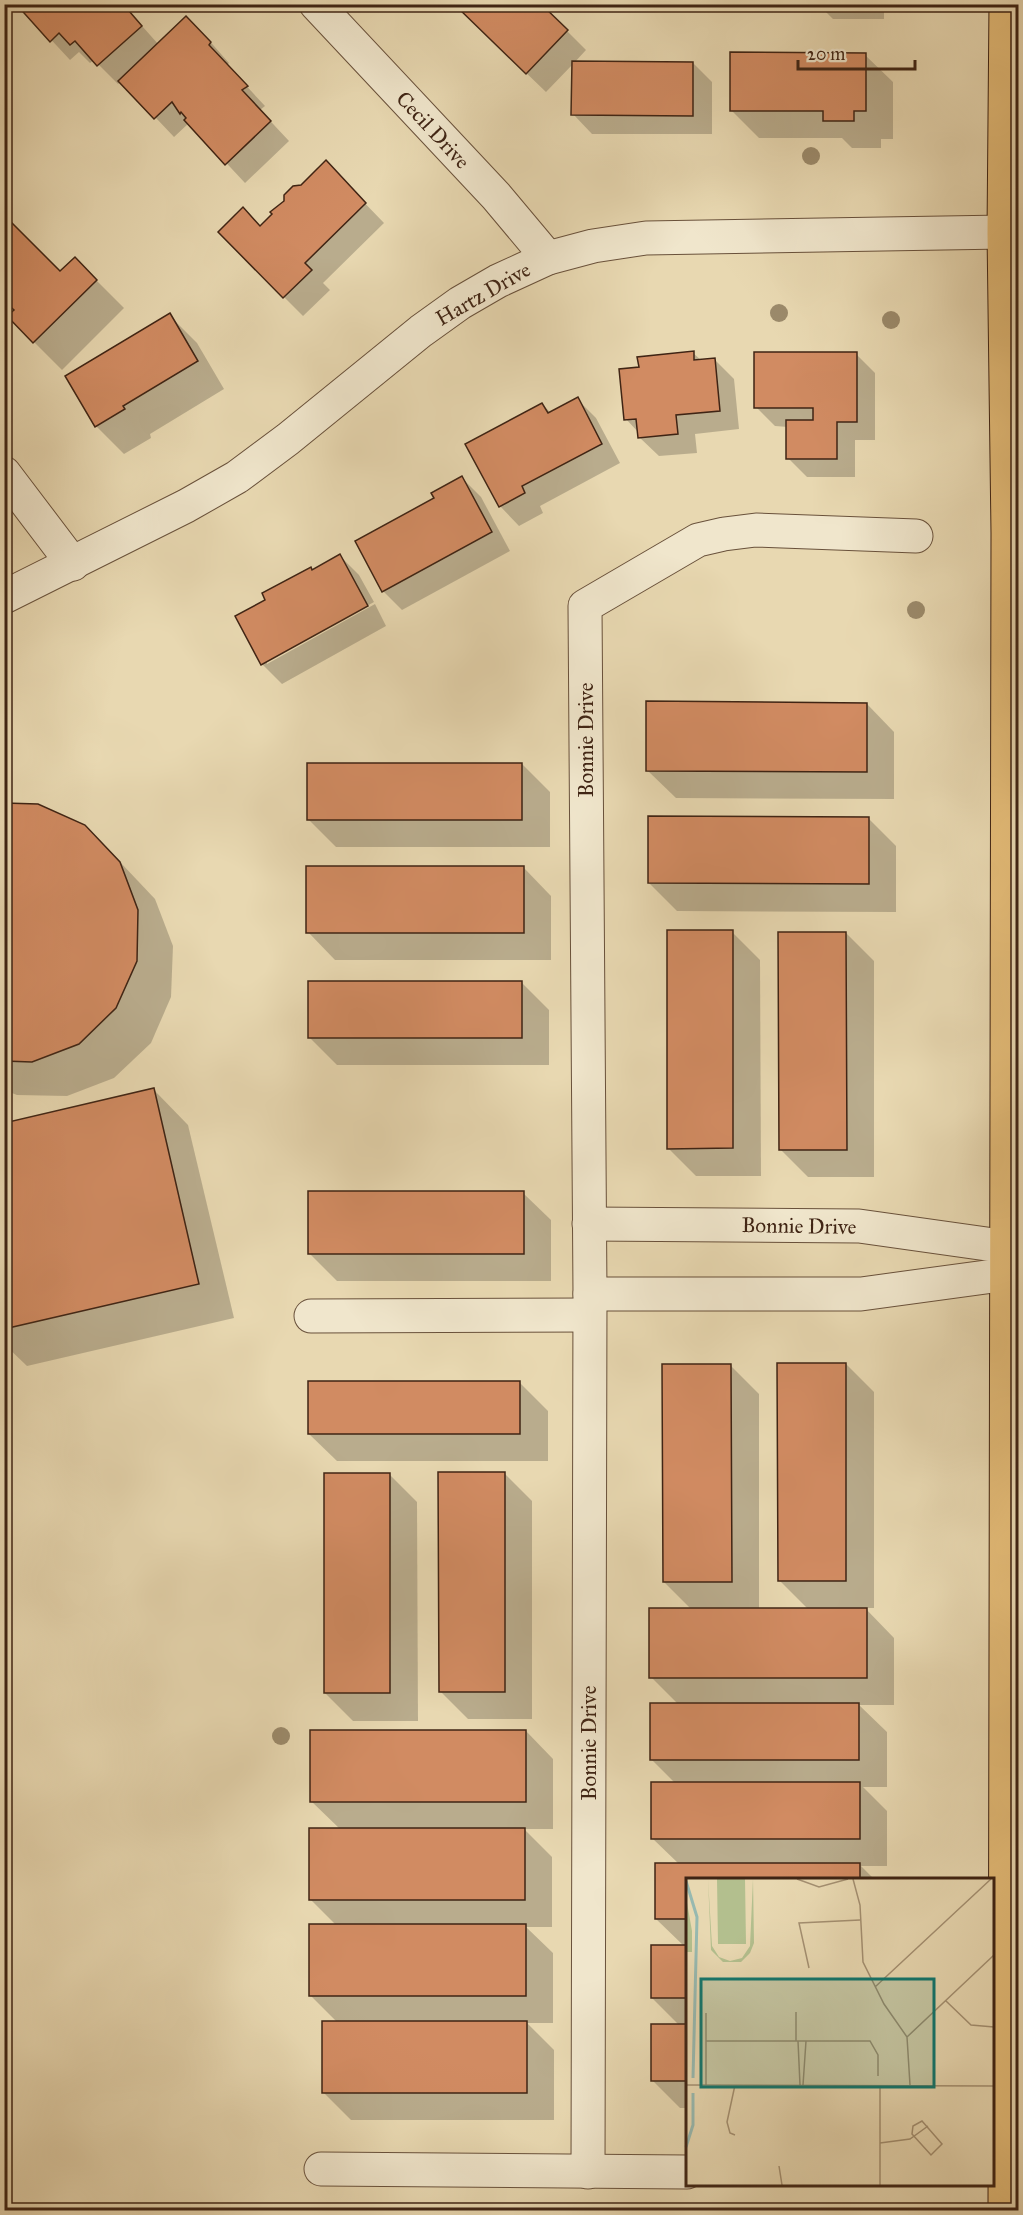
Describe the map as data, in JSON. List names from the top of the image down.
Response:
{
  "streets": {
    "street": ["Cecil Drive", "Hartz Drive", "Bonnie Drive"]
  },
  "crossings": [
    ["Cecil Drive", "Hartz Drive"]
  ],
  "scale_bar": "20 m"
}
